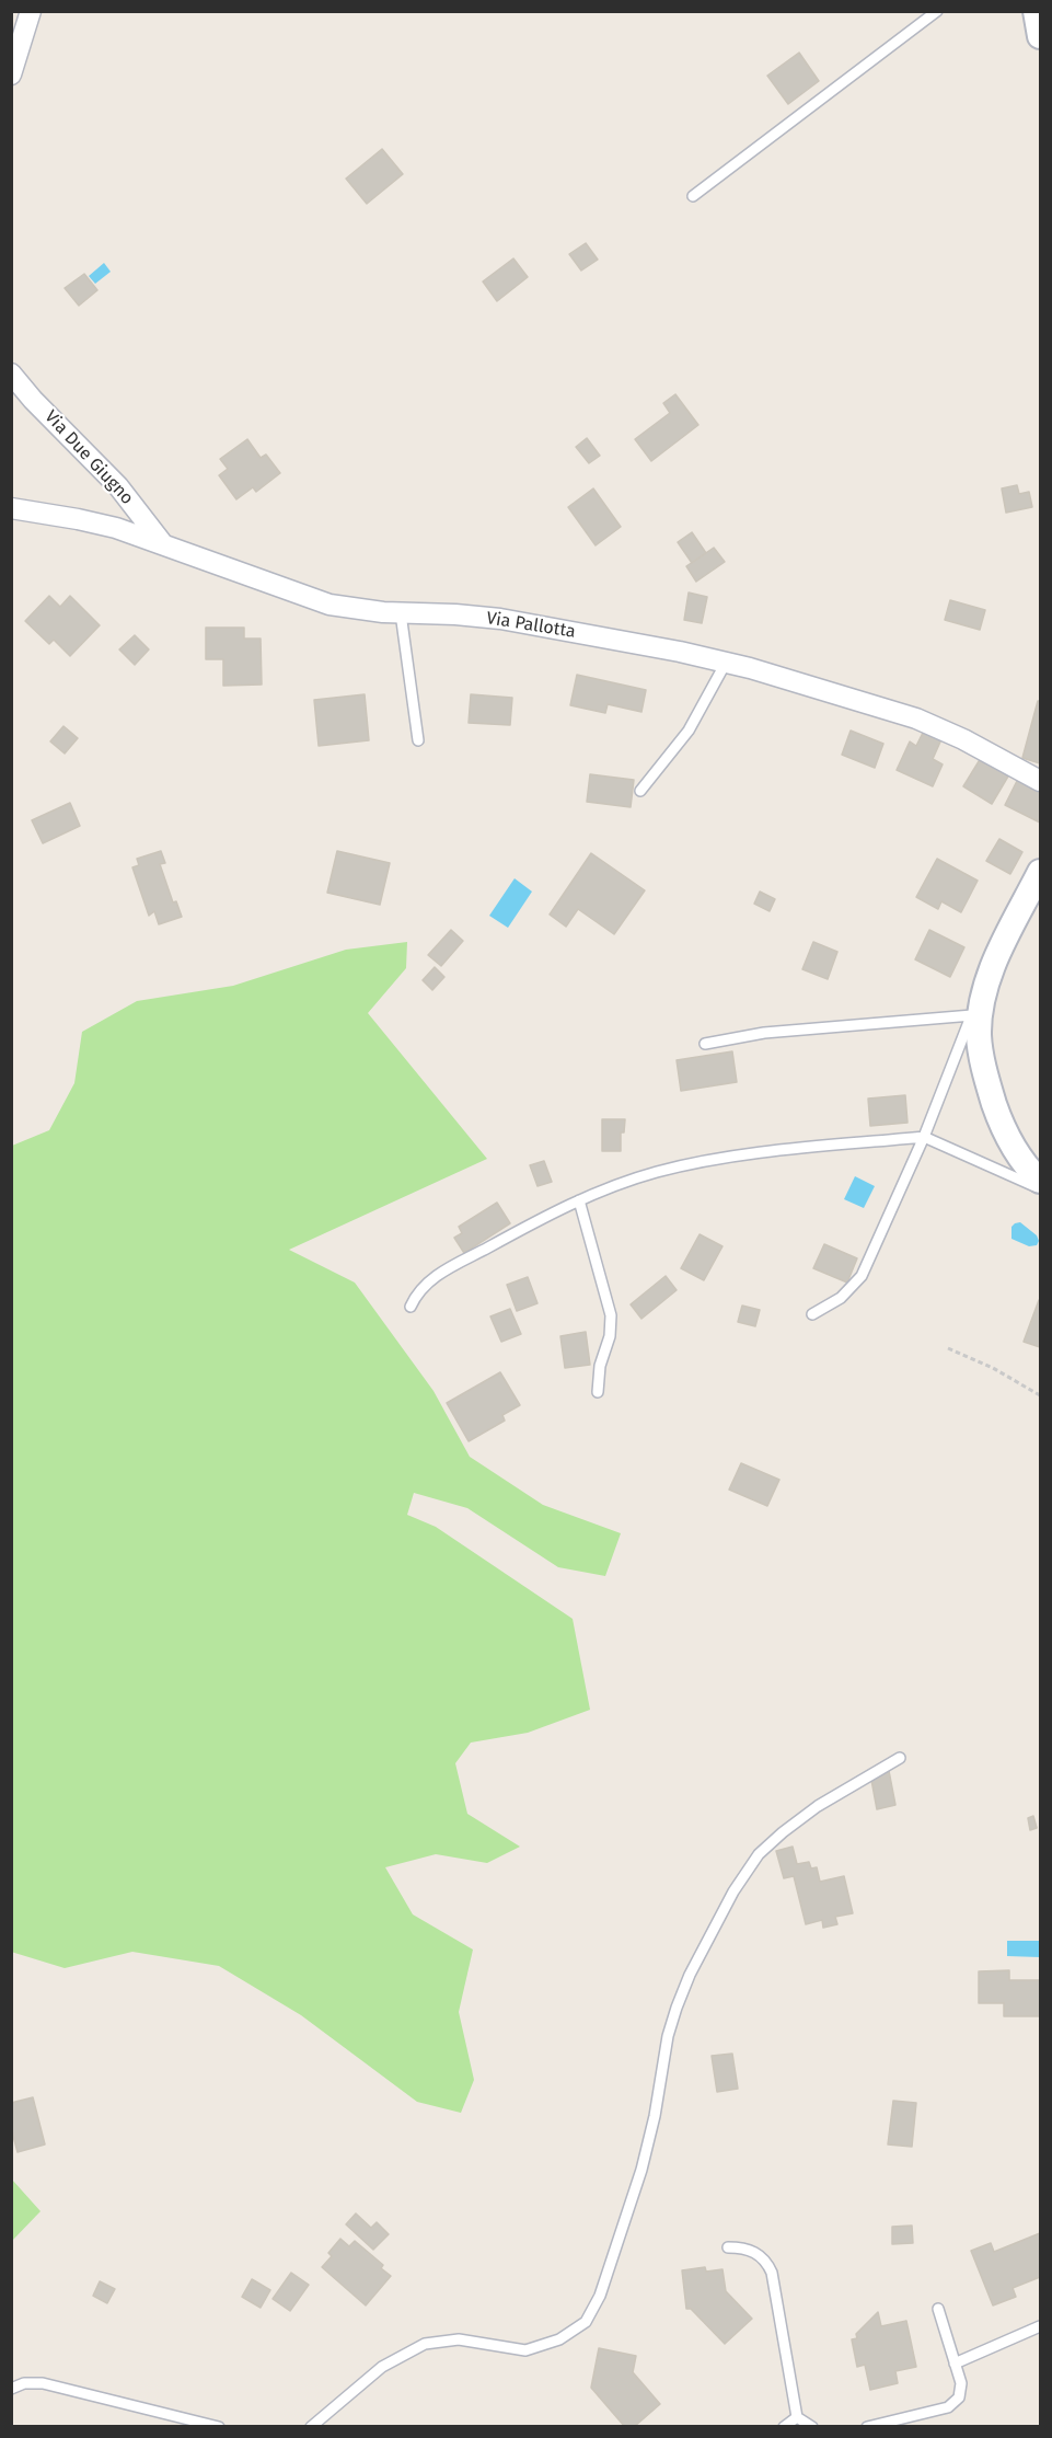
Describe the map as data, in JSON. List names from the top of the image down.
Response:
{
  "streets": {
    "street": ["Via Due Giugno", "Via Pallotta"]
  },
  "crossings": [
    ["Via Due Giugno", "Via Pallotta"]
  ]
}
